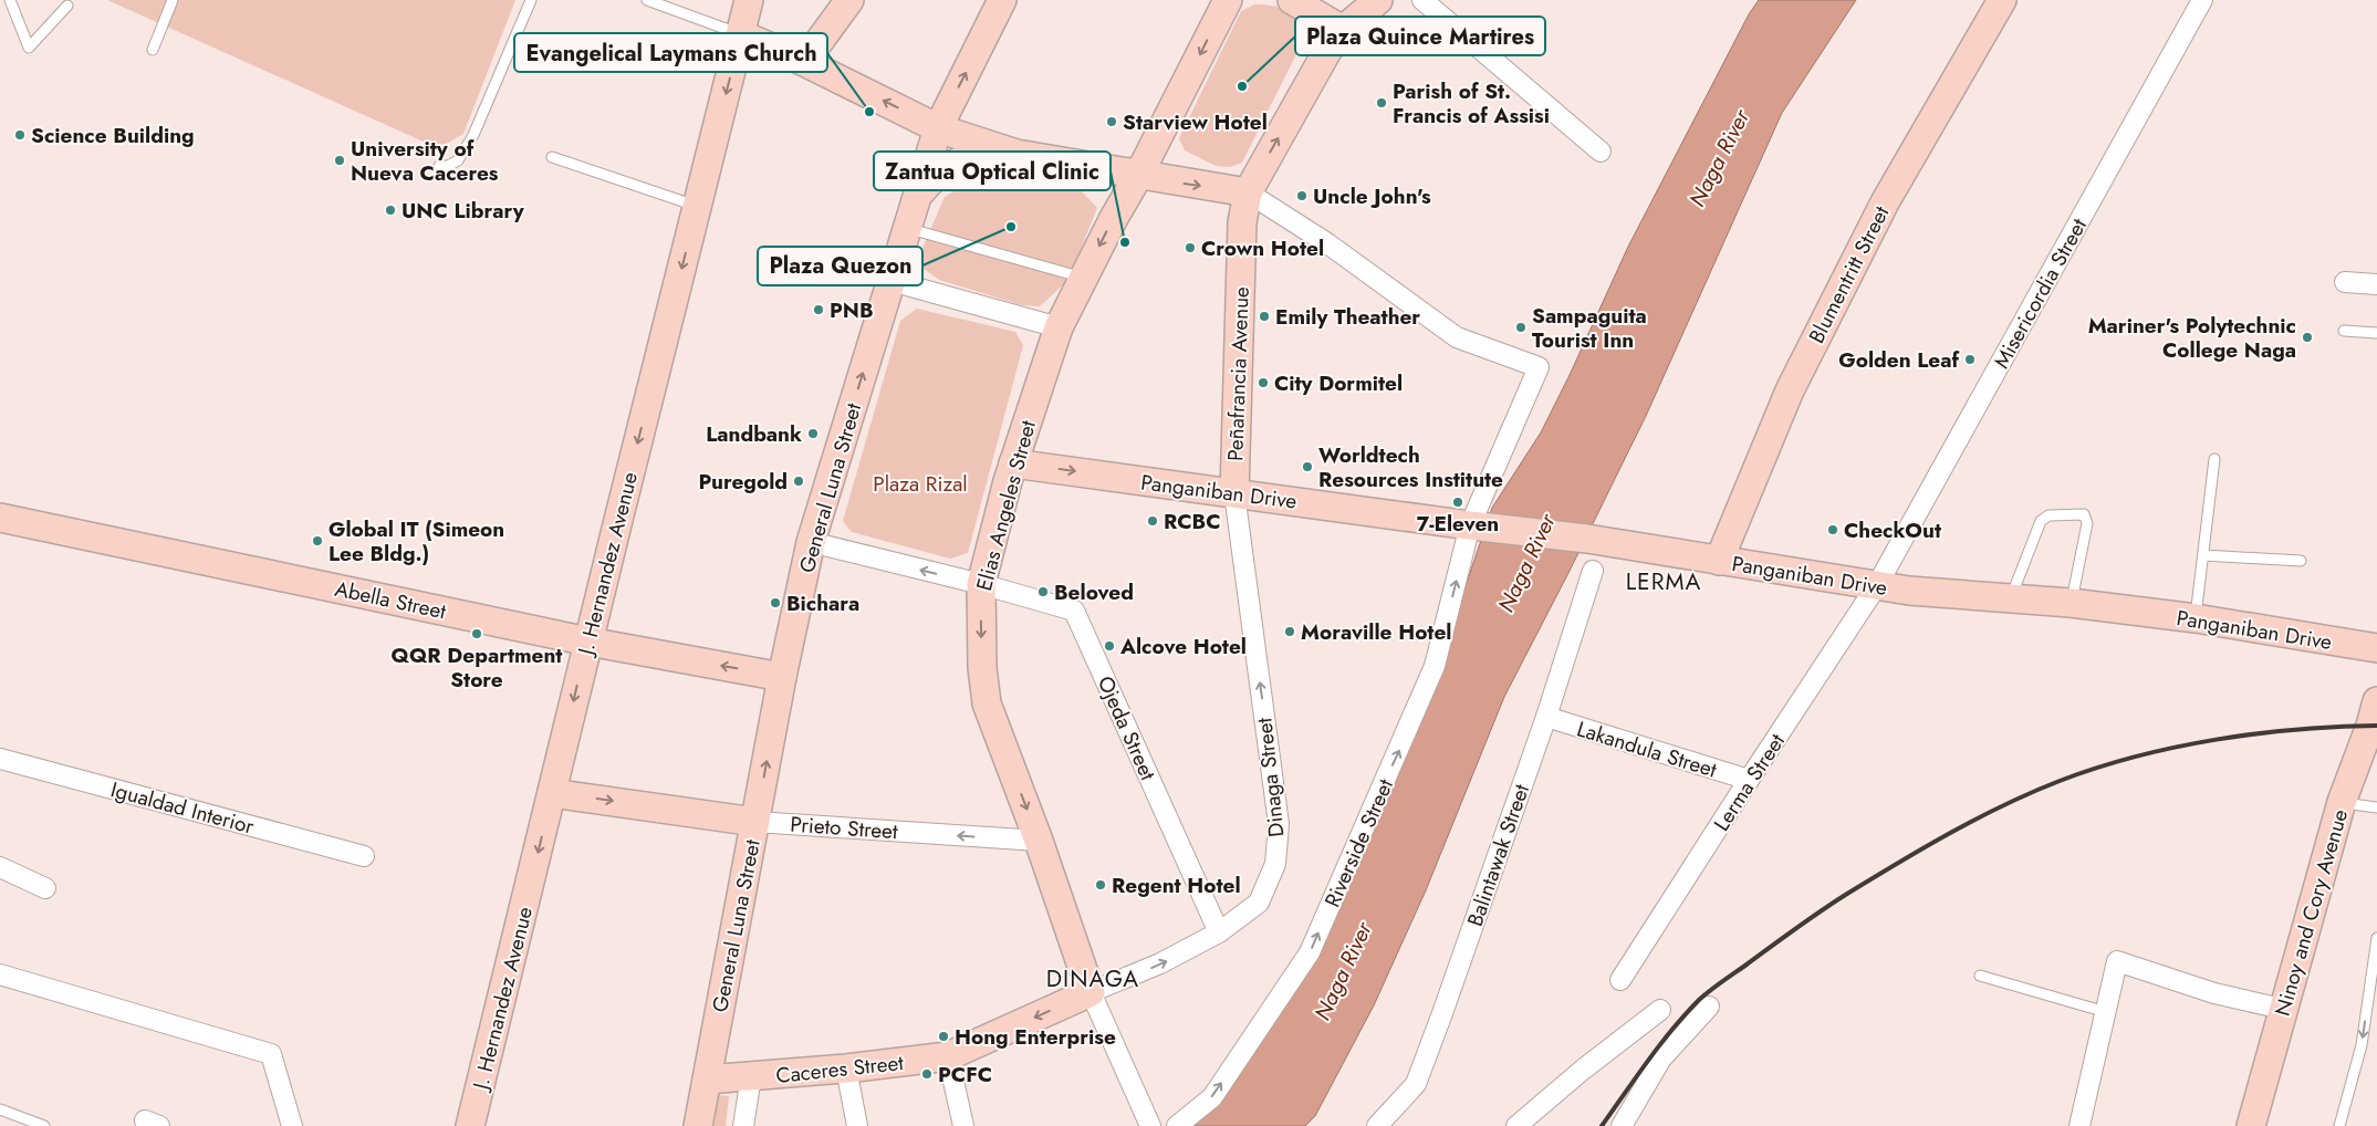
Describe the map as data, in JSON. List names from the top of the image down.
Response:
{
  "streets": {
    "main road": [
      "Blumentritt Street",
      "Peñafrancia Avenue",
      "General Luna Street",
      "Panganiban Drive",
      "Elias Angeles Street",
      "J. Hernandez Avenue",
      "Abella Street",
      "Prieto Street",
      "Ninoy and Cory Avenue",
      "Caceres Street"
    ],
    "street": [
      "Misericordia Street",
      "Ojeda Street",
      "Lakandula Street",
      "Dinaga Street",
      "Lerma Street",
      "Igualdad Interior",
      "Riverside Street",
      "Balintawak Street"
    ]
  },
  "crossings": [
    ["Blumentritt Street", "Panganiban Drive"],
    ["Misericordia Street", "Panganiban Drive"],
    ["Misericordia Street", "Lerma Street"],
    ["Peñafrancia Avenue", "Panganiban Drive"],
    ["Peñafrancia Avenue", "Dinaga Street"],
    ["Peñafrancia Avenue", "Riverside Street"],
    ["General Luna Street", "Abella Street"],
    ["General Luna Street", "Ojeda Street"],
    ["General Luna Street", "Prieto Street"],
    ["General Luna Street", "Caceres Street"],
    ["Panganiban Drive", "Elias Angeles Street"],
    ["Panganiban Drive", "Dinaga Street"],
    ["Panganiban Drive", "Lerma Street"],
    ["Panganiban Drive", "Riverside Street"],
    ["Elias Angeles Street", "Ojeda Street"],
    ["Elias Angeles Street", "Dinaga Street"],
    ["Elias Angeles Street", "Prieto Street"],
    ["Elias Angeles Street", "Caceres Street"],
    ["J. Hernandez Avenue", "Abella Street"],
    ["J. Hernandez Avenue", "Prieto Street"],
    ["Ojeda Street", "Dinaga Street"],
    ["Lakandula Street", "Lerma Street"],
    ["Lakandula Street", "Balintawak Street"],
    ["Dinaga Street", "Caceres Street"]
  ],
  "one_way": [
    "Peñafrancia Avenue",
    "General Luna Street",
    "Elias Angeles Street",
    "J. Hernandez Avenue",
    "Dinaga Street",
    "Riverside Street",
    "Caceres Street"
  ],
  "districts": ["LERMA", "DINAGA"],
  "water": ["Naga River"],
  "parks": ["Plaza Rizal"],
  "places": [
    "Plaza Quince Martires",
    "Parish of St. Francis of Assisi",
    "Evangelical Laymans Church",
    "Starview Hotel",
    "Science Building",
    "University of Nueva Caceres",
    "Uncle John's",
    "UNC Library",
    "Plaza Quezon",
    "Zantua Optical Clinic",
    "Crown Hotel",
    "PNB",
    "Emily Theather",
    "Sampaguita Tourist Inn",
    "Mariner's Polytechnic College Naga",
    "Golden Leaf",
    "City Dormitel",
    "Landbank",
    "Worldtech Resources Institute",
    "Puregold",
    "7-Eleven",
    "RCBC",
    "CheckOut",
    "Global IT (Simeon Lee Bldg.)",
    "Beloved",
    "Bichara",
    "Moraville Hotel",
    "QQR Department Store",
    "Alcove Hotel",
    "Regent Hotel",
    "Hong Enterprise",
    "PCFC"
  ]
}
